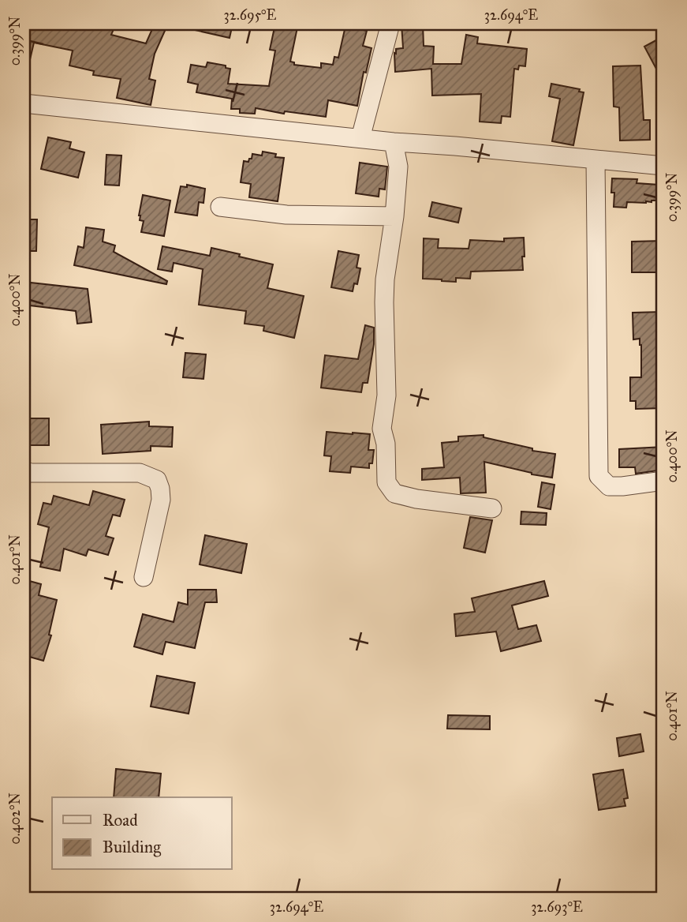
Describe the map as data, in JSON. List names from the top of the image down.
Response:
{
  "legend": ["Road", "Building"],
  "coordinates": [
    "32.695°E",
    "32.694°E",
    "0.399°N",
    "0.400°N",
    "0.401°N",
    "0.402°N",
    "32.693°E"
  ]
}
